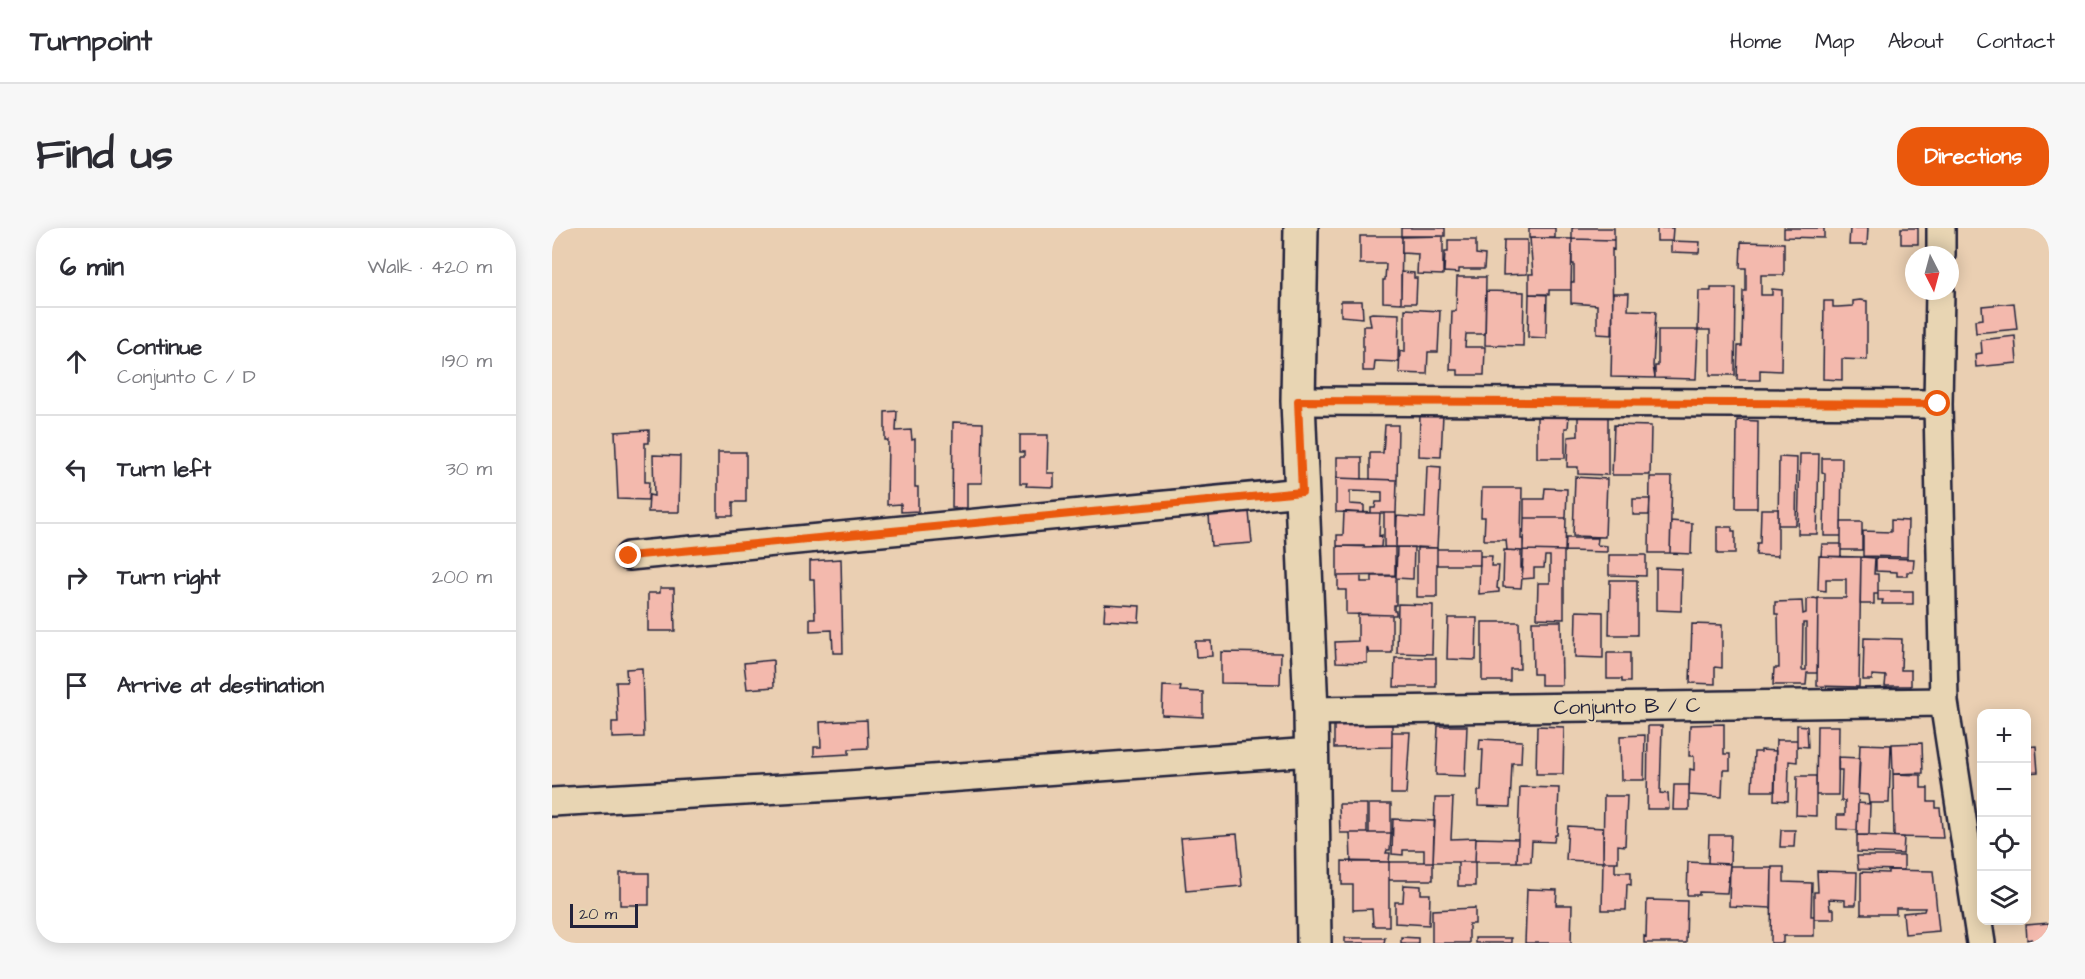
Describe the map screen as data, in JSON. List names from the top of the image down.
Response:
{
  "streets": {
    "street": ["Conjunto B / C"]
  },
  "scale_bar": "20 m",
  "north": "bottom",
  "page": {
    "header": "Turnpoint",
    "nav": [
      "Home",
      "Map",
      "About",
      "Contact"
    ],
    "title": "Find us",
    "buttons": "Directions",
    "heading": ["6 min", "Walk · 420 m"],
    "list": [
      ["Continue", "Conjunto C / D", "190 m"],
      ["Turn left", "30 m"],
      ["Turn right", "200 m"],
      "Arrive at destination"
    ],
    "map_buttons": ["+", "−"],
    "scale": "20 m"
  }
}
